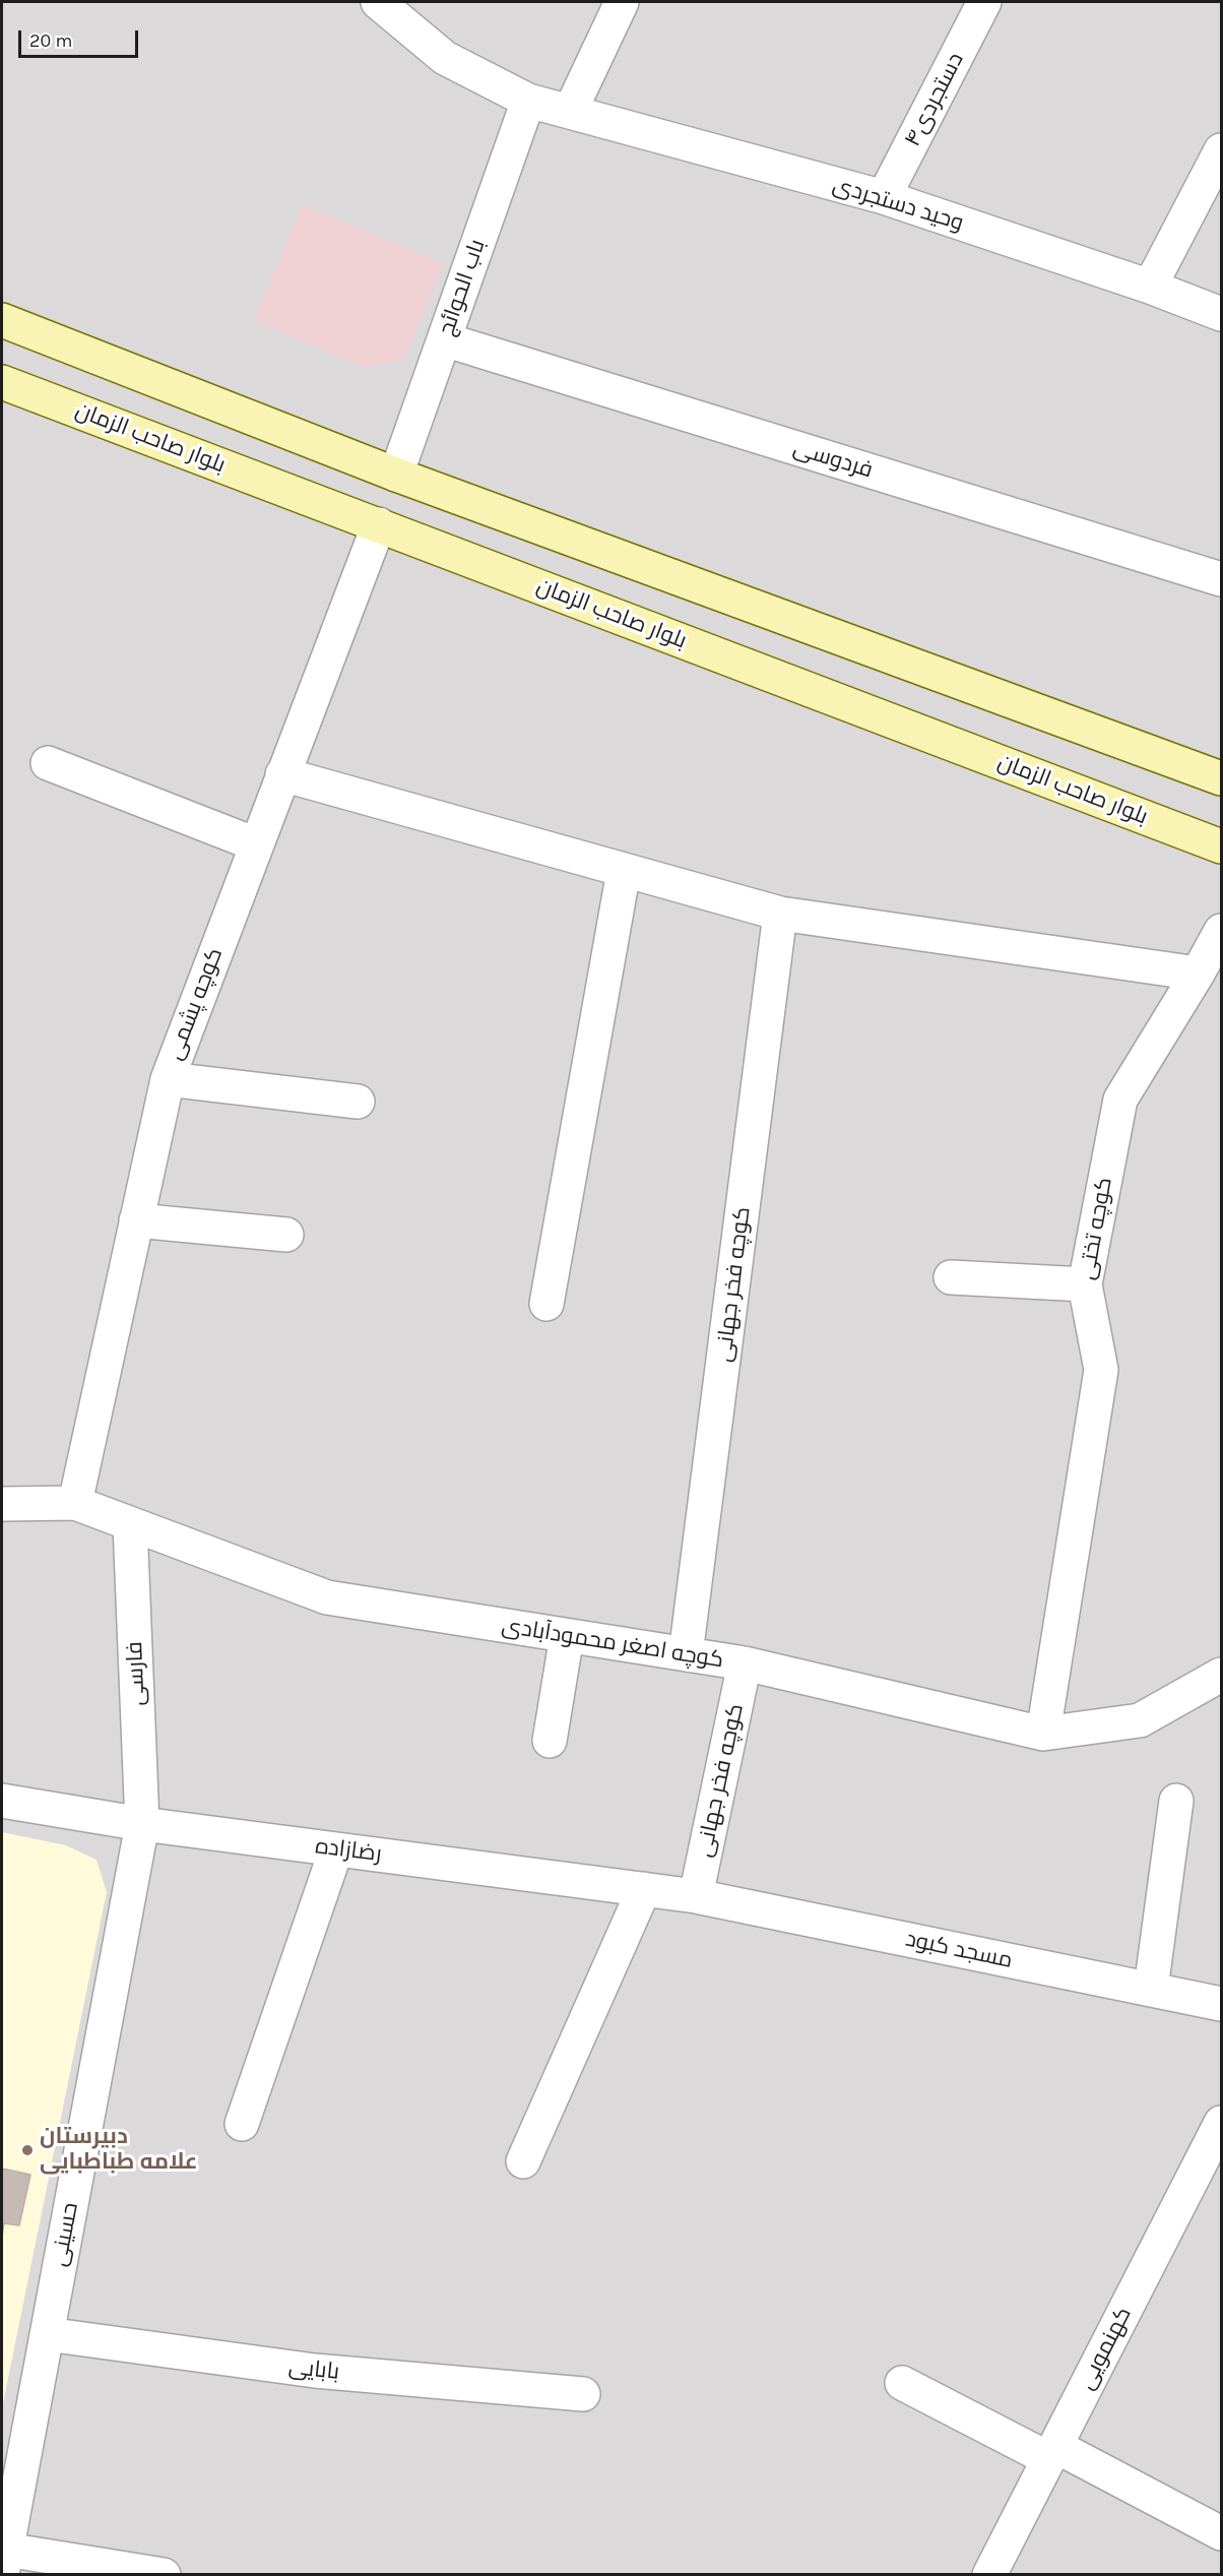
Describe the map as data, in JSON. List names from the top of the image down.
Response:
{
  "streets": {
    "main road": ["بلوار صاحب الزمان"],
    "street": [
      "دستجردی۴",
      "وحید دستجردی",
      "باب الحوائج",
      "فردوسی",
      "کوچه پشمی",
      "کوچه تختی",
      "کوچه فخر جهانی",
      "کوچه اصغر محمودآبادی",
      "فارسی",
      "رضازاده",
      "مسجد کبود",
      "حسینی",
      "کهنمویی",
      "بابایی"
    ]
  },
  "crossings": [
    ["دستجردی۴", "وحید دستجردی"],
    ["وحید دستجردی", "باب الحوائج"],
    ["باب الحوائج", "فردوسی"],
    ["بلوار صاحب الزمان", "کوچه پشمی"],
    ["کوچه پشمی", "کوچه اصغر محمودآبادی"],
    ["کوچه تختی", "کوچه اصغر محمودآبادی"],
    ["کوچه فخر جهانی", "کوچه اصغر محمودآبادی"],
    ["کوچه فخر جهانی", "رضازاده"],
    ["کوچه فخر جهانی", "مسجد کبود"],
    ["کوچه اصغر محمودآبادی", "فارسی"],
    ["فارسی", "رضازاده"],
    ["فارسی", "حسینی"],
    ["رضازاده", "مسجد کبود"],
    ["رضازاده", "حسینی"],
    ["حسینی", "بابایی"]
  ],
  "places": ["دبیرستان علامه طباطبایی"],
  "scale_bar": "20 m"
}
